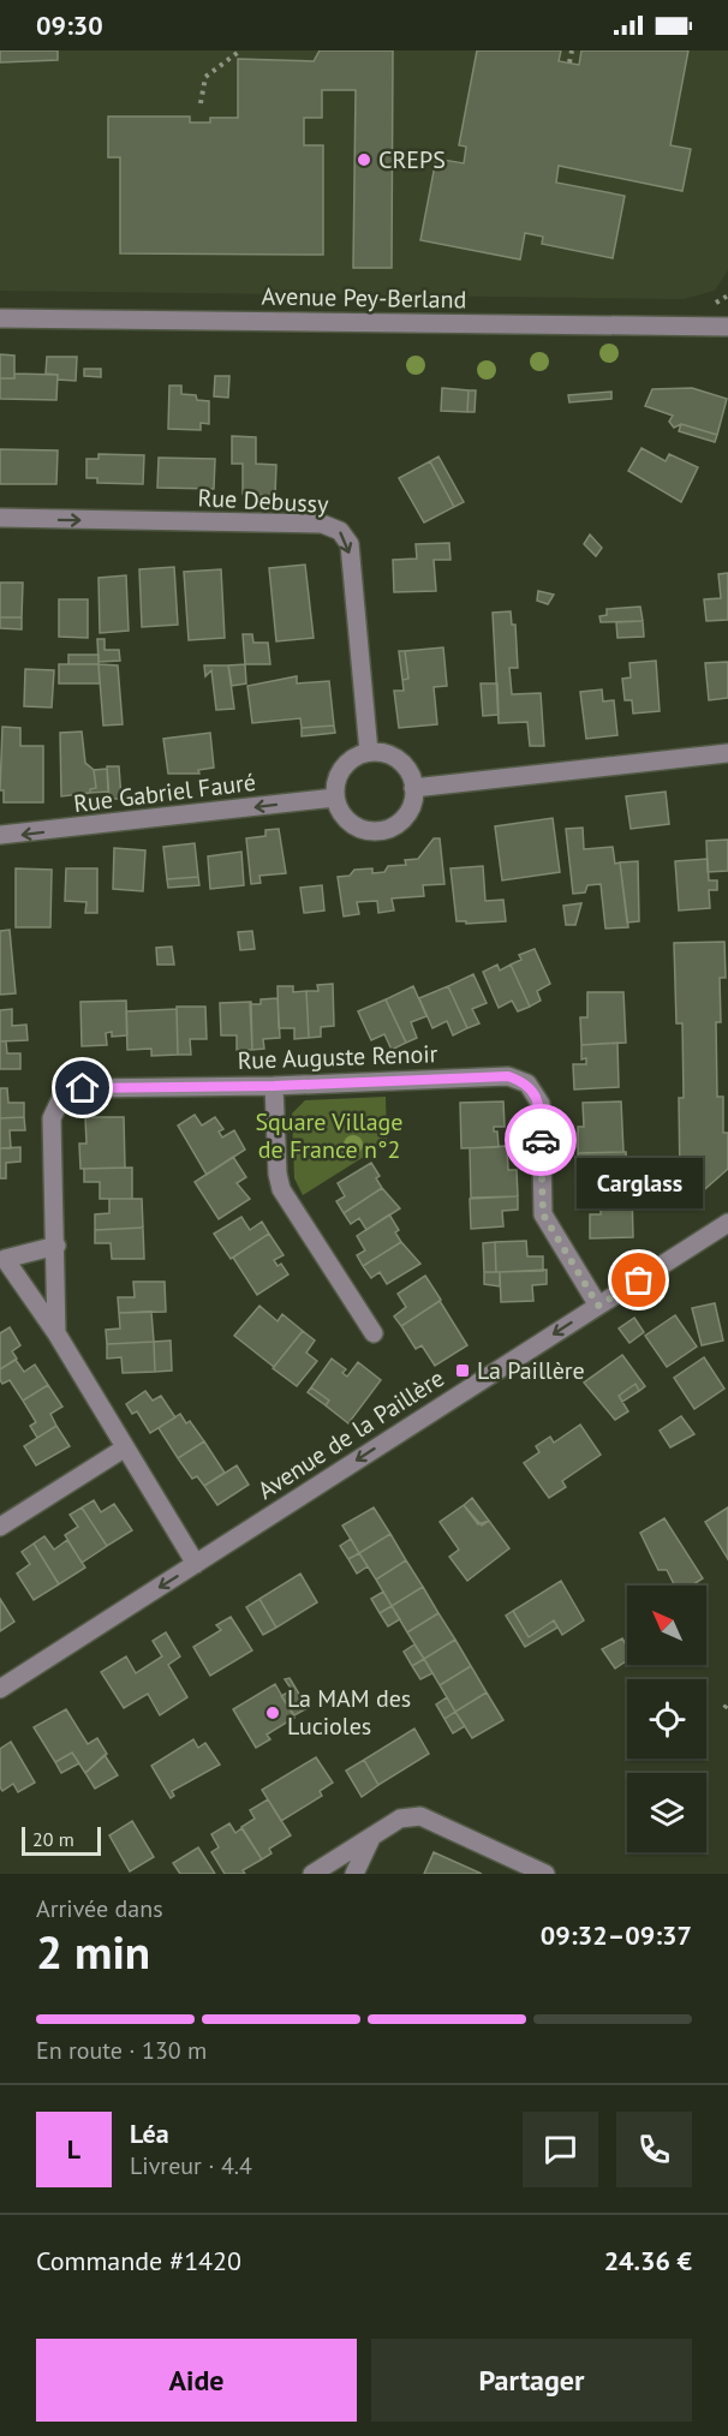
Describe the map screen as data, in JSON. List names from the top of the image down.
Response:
{
  "streets": {
    "street": [
      "Avenue Pey-Berland",
      "Rue Debussy",
      "Rue Gabriel Fauré",
      "Rue Auguste Renoir",
      "Avenue de la Paillère"
    ]
  },
  "crossings": [
    ["Rue Debussy", "Rue Gabriel Fauré"],
    ["Rue Auguste Renoir", "Avenue de la Paillère"]
  ],
  "one_way": ["Rue Gabriel Fauré", "Avenue de la Paillère"],
  "parks": ["Square Village de France n°2"],
  "places": {
    "other": ["CREPS", "Carglass", "La MAM des Lucioles"],
    "transit": ["La Paillère"]
  },
  "scale_bar": "20 m",
  "north": "top left",
  "page": {
    "status": "09:30",
    "bubble": "Carglass",
    "scale": "20 m",
    "heading": ["2 min", "Arrivée dans", "09:32–09:37"],
    "panel": [
      "Léa",
      "Livreur · 4.4",
      "Commande #1420",
      "24.36 €"
    ],
    "bar": "En route · 130 m",
    "round": "L",
    "buttons": ["Aide", "Partager"]
  }
}
